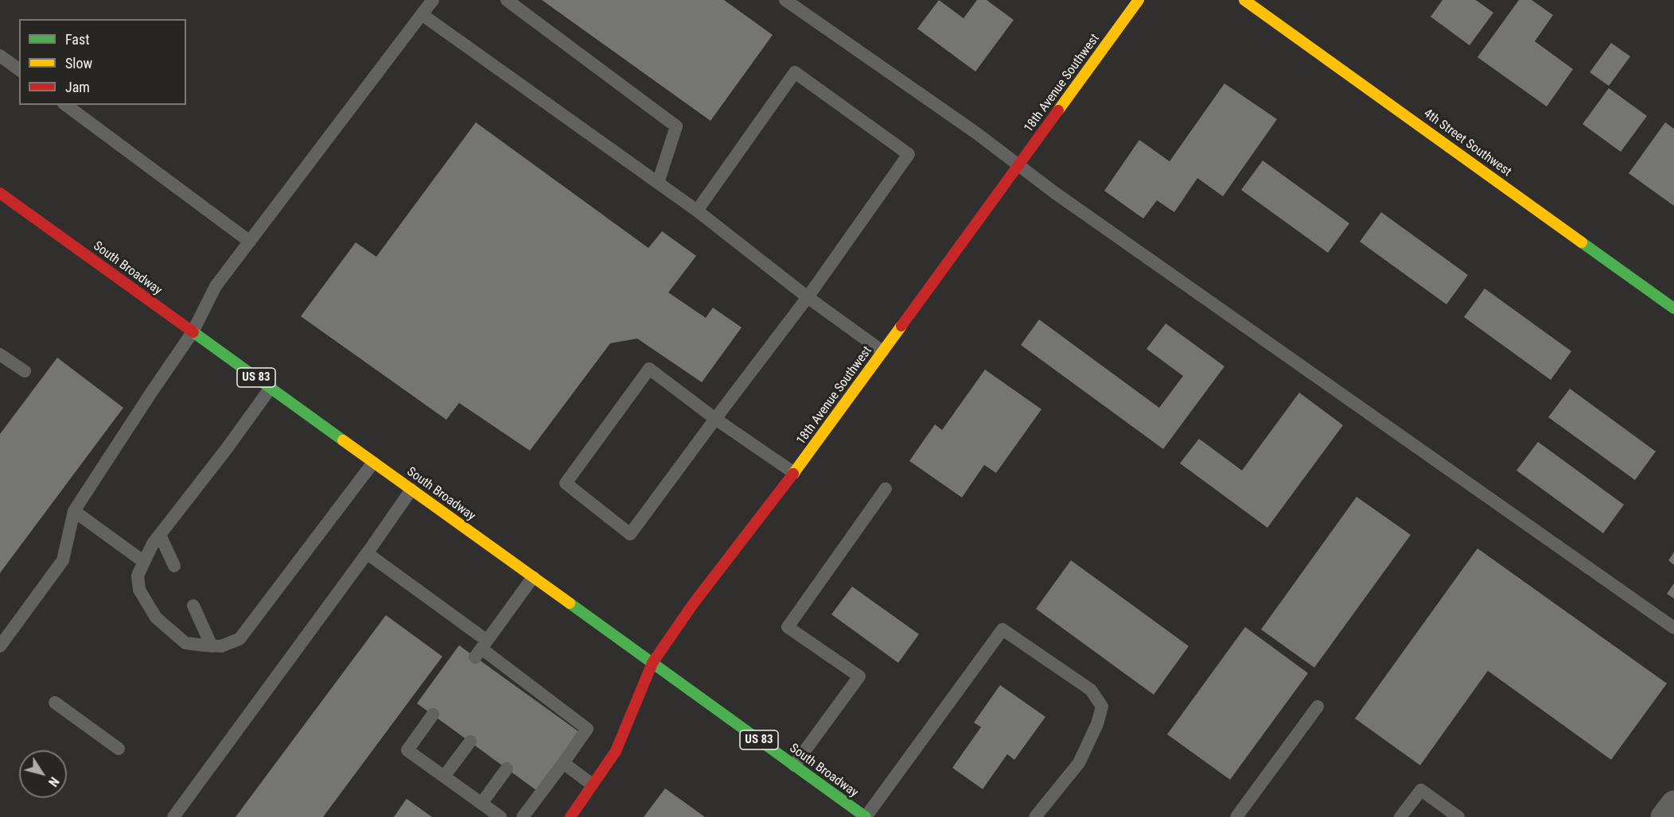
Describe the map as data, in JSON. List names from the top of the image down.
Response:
{
  "streets": {
    "street": [
      "18th Avenue Southwest",
      "4th Street Southwest",
      "South Broadway",
      "US 83"
    ]
  },
  "crossings": [
    ["18th Avenue Southwest", "South Broadway"]
  ],
  "legend": ["Fast", "Slow", "Jam"],
  "north": "bottom right"
}
